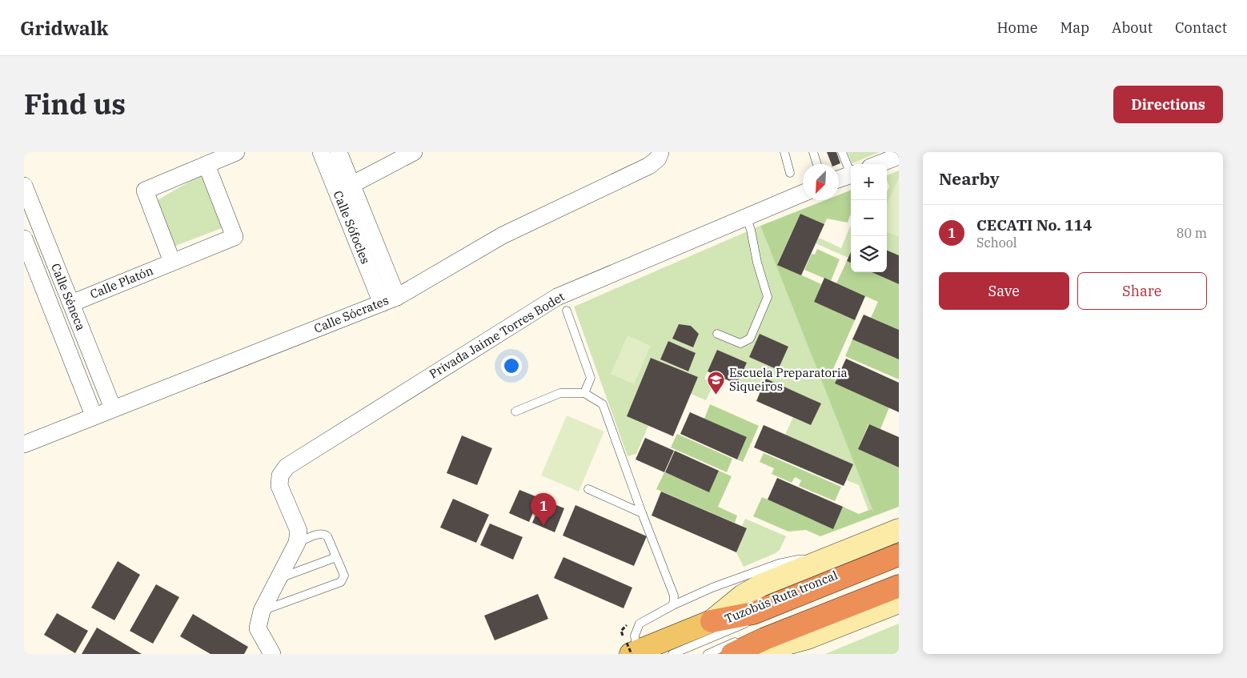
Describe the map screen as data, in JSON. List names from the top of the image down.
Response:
{
  "streets": {
    "street": [
      "Calle Sófocles",
      "Calle Platón",
      "Calle Séneca",
      "Calle Sócrates",
      "Privada Jaime Torres Bodet"
    ],
    "lane": ["Tuzobús Ruta troncal"]
  },
  "crossings": [
    ["Calle Sófocles", "Calle Sócrates"],
    ["Calle Platón", "Calle Séneca"],
    ["Calle Séneca", "Calle Sócrates"]
  ],
  "places": {
    "school or university": ["Escuela Preparatoria Siqueiros"]
  },
  "north": "bottom left",
  "page": {
    "header": "Gridwalk",
    "nav": [
      "Home",
      "Map",
      "About",
      "Contact"
    ],
    "title": "Find us",
    "buttons": [
      "Directions",
      ["Save", "Share"]
    ],
    "heading": "Nearby",
    "map_buttons": ["+", "−"],
    "list": [
      {
        "mark": "1",
        "name": "CECATI No. 114",
        "note": "School",
        "value": "80 m"
      }
    ],
    "pins": "1"
  }
}
